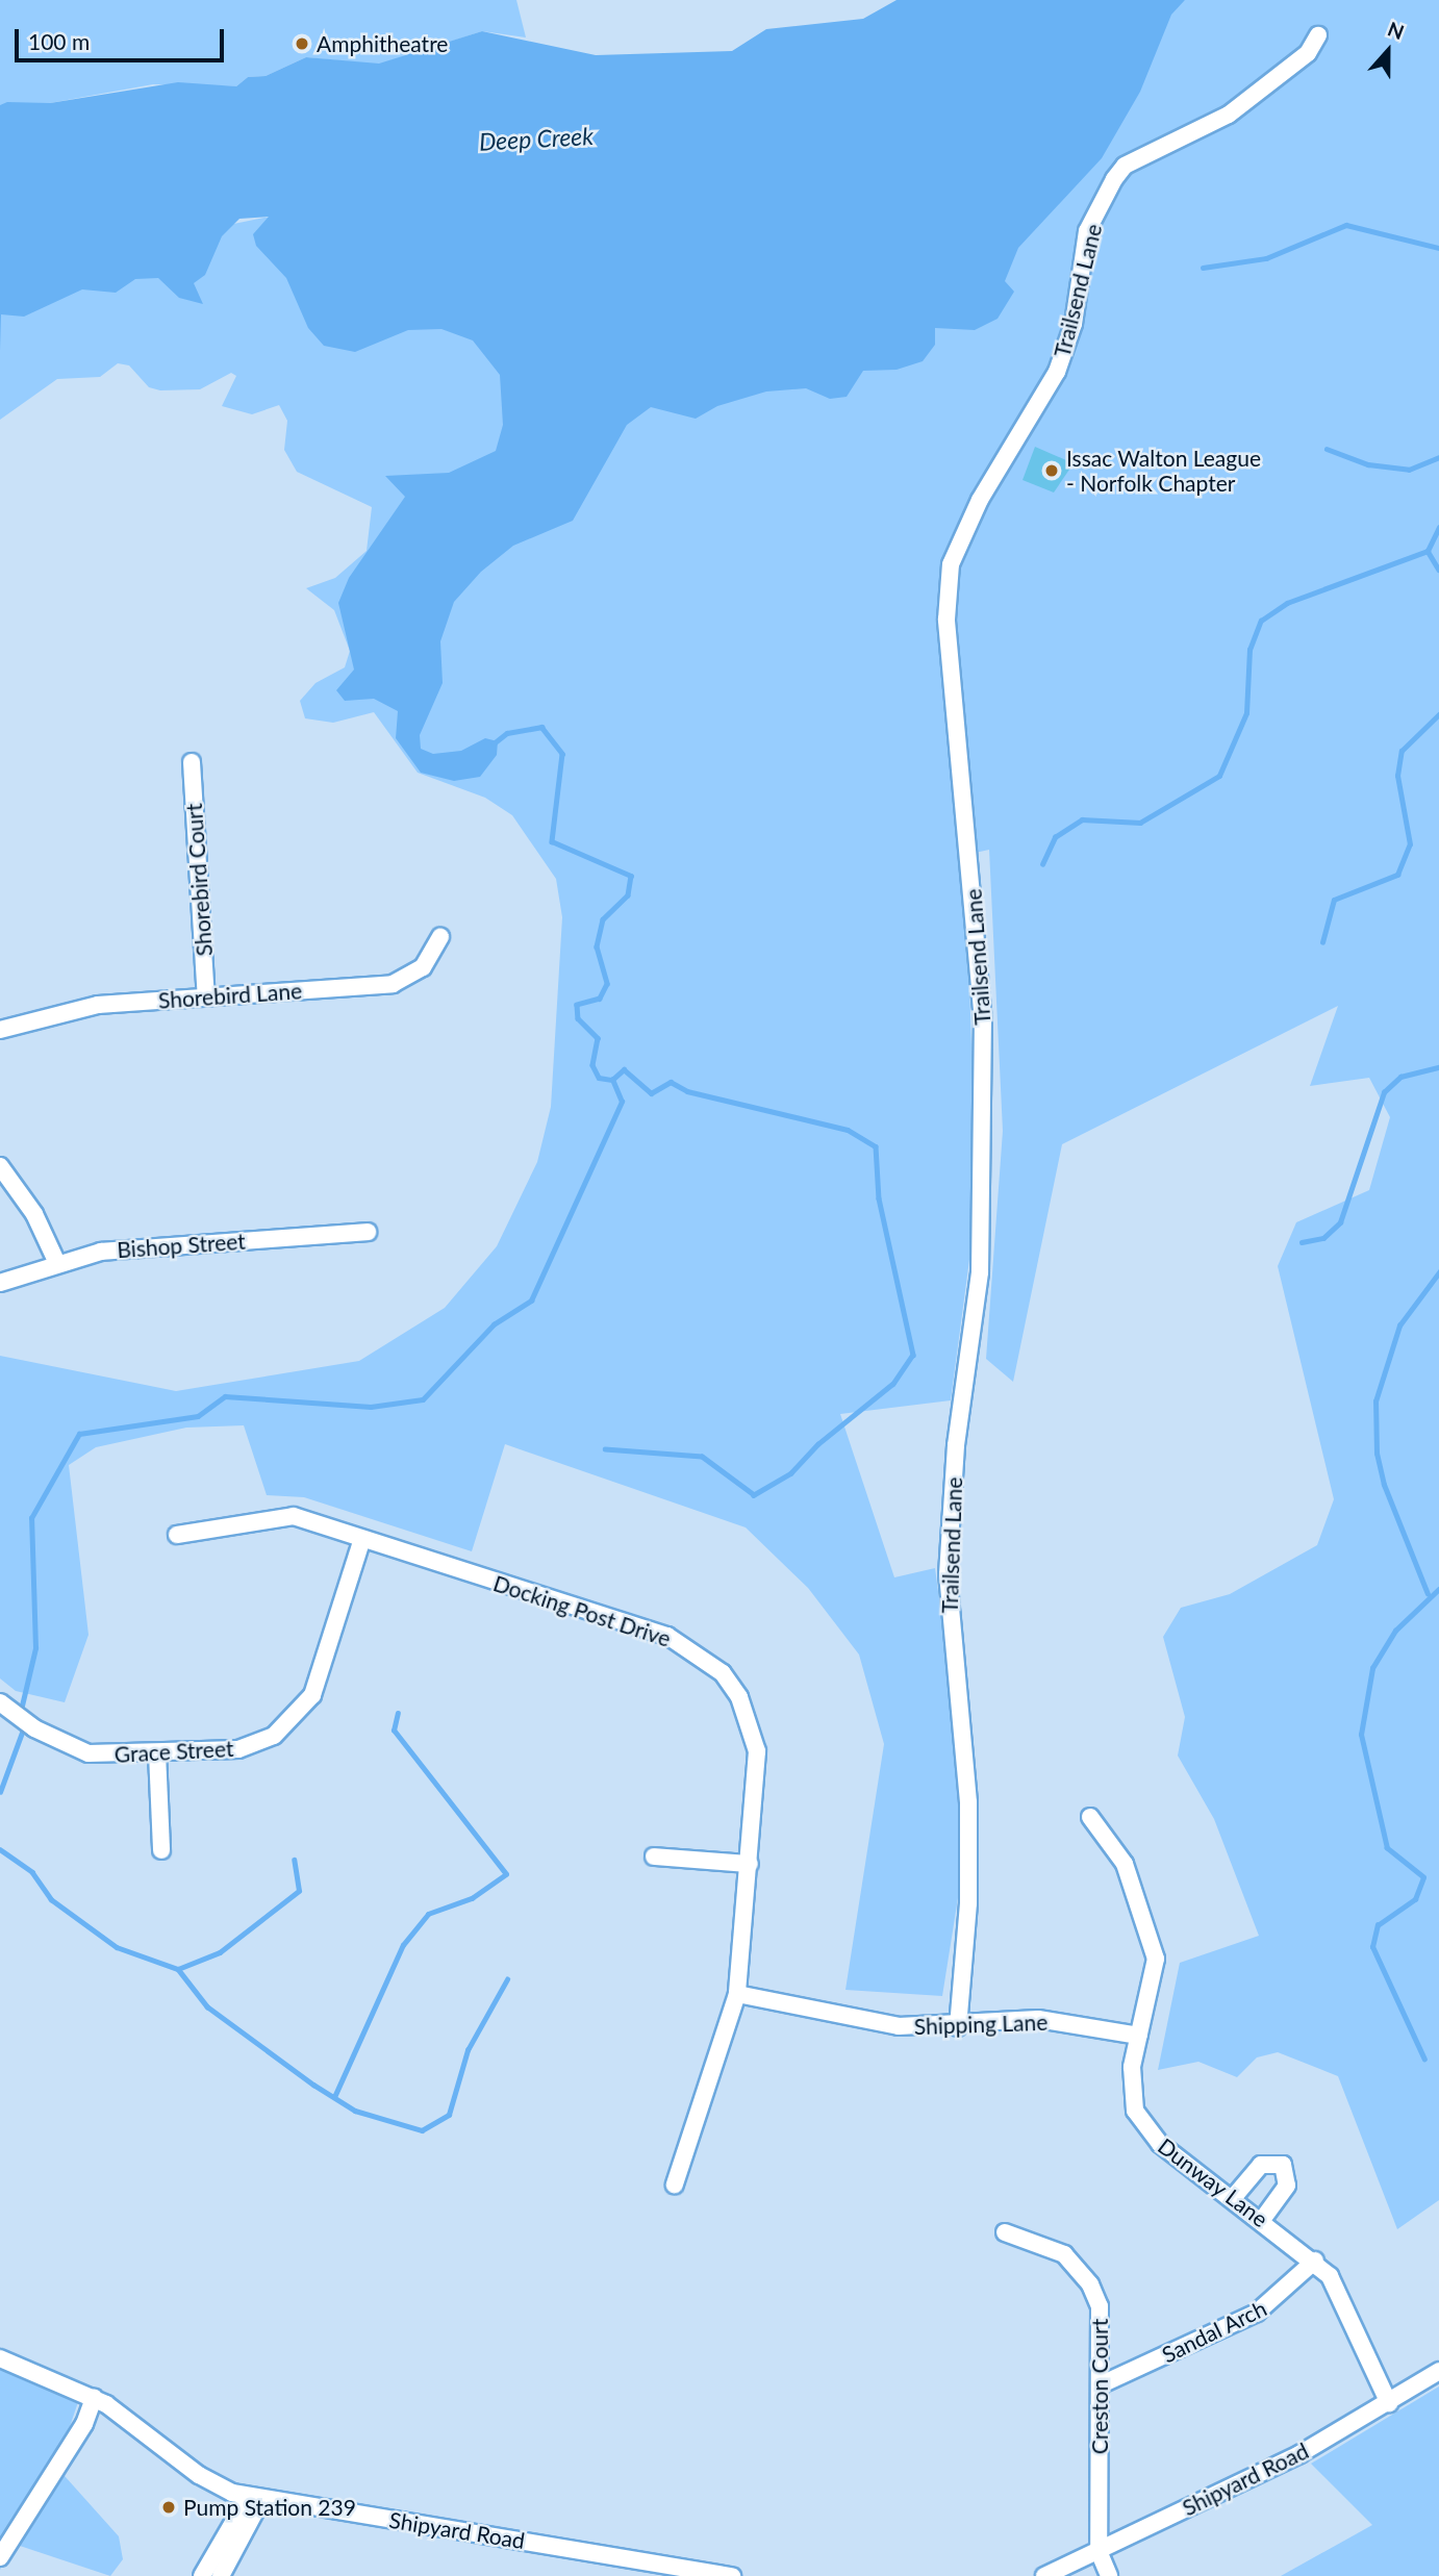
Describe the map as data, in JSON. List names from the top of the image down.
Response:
{
  "streets": {
    "street": [
      "Trailsend Lane",
      "Shorebird Court",
      "Shorebird Lane",
      "Bishop Street",
      "Docking Post Drive",
      "Grace Street",
      "Shipping Lane",
      "Dunway Lane",
      "Sandal Arch",
      "Creston Court",
      "Shipyard Road"
    ]
  },
  "crossings": [
    ["Trailsend Lane", "Shipping Lane"],
    ["Shorebird Court", "Shorebird Lane"],
    ["Docking Post Drive", "Grace Street"],
    ["Docking Post Drive", "Shipping Lane"],
    ["Shipping Lane", "Dunway Lane"],
    ["Dunway Lane", "Sandal Arch"],
    ["Dunway Lane", "Shipyard Road"],
    ["Sandal Arch", "Creston Court"],
    ["Creston Court", "Shipyard Road"]
  ],
  "water": ["Deep Creek"],
  "places": ["Amphitheatre", "Issac Walton League - Norfolk Chapter", "Pump Station 239"],
  "scale_bar": "100 m",
  "north": "top"
}
